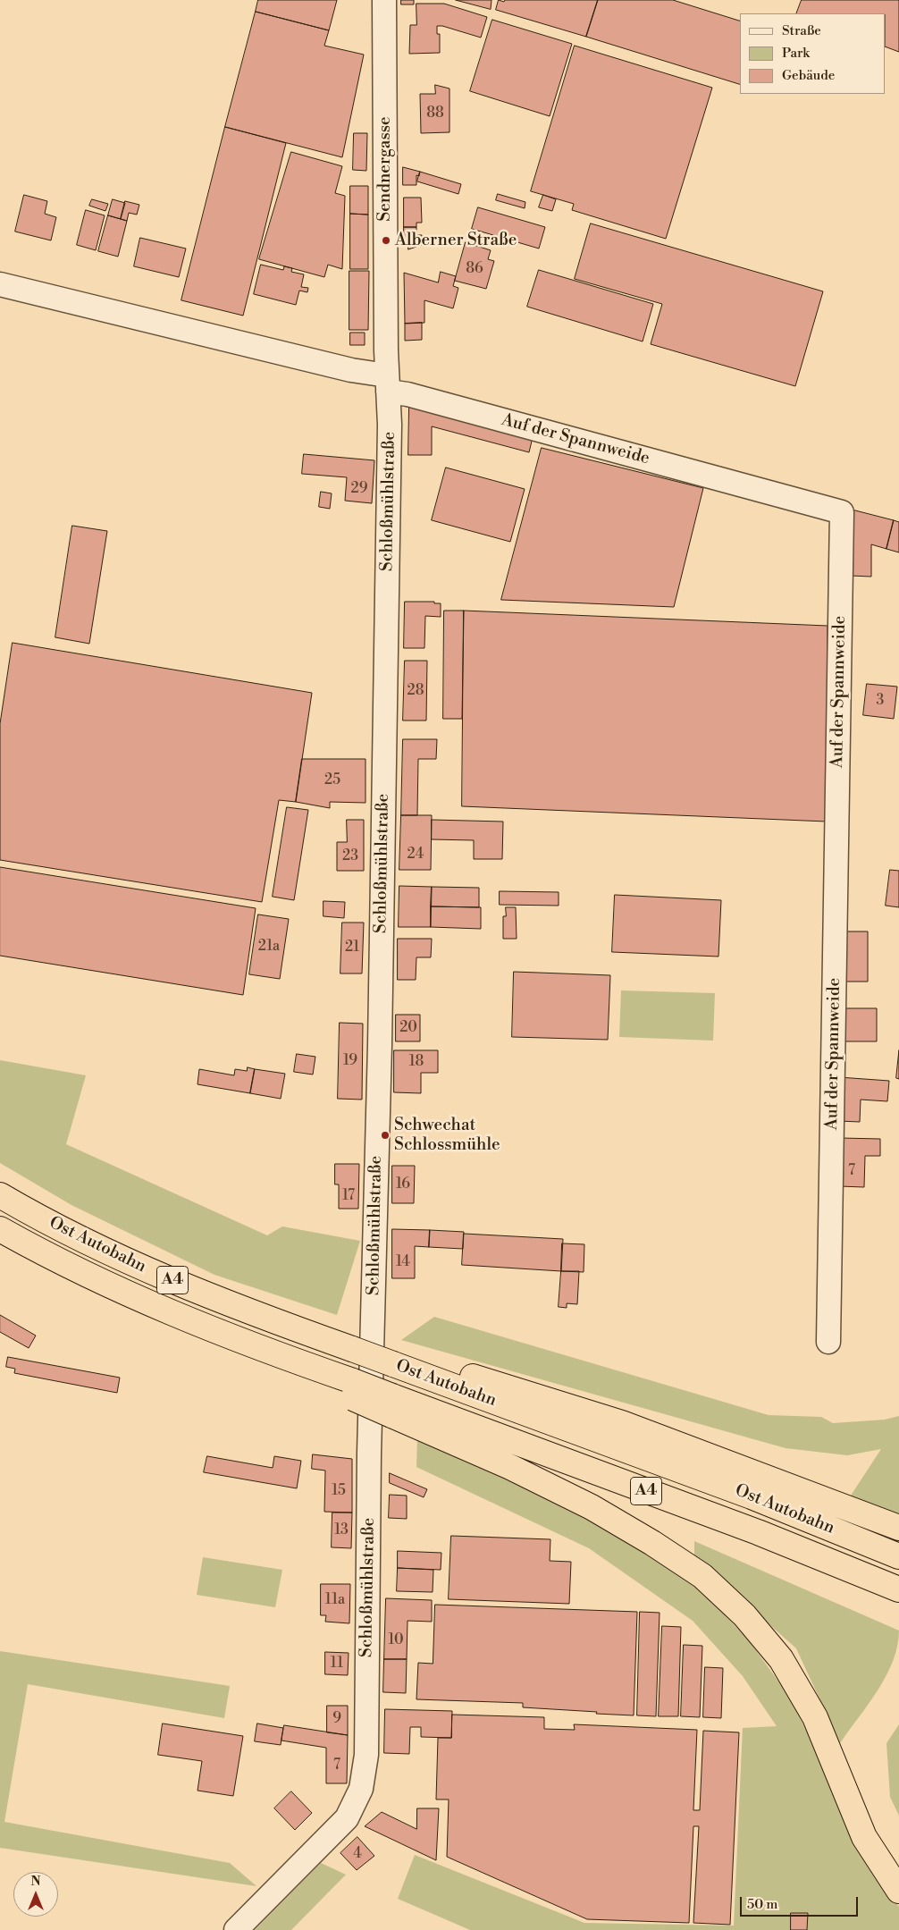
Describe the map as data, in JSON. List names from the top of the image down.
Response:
{
  "streets": {
    "highway": ["Ost Autobahn", "A4"],
    "street": ["Sendnergasse", "Auf der Spannweide", "Schloßmühlstraße"]
  },
  "crossings": [
    ["Sendnergasse", "Auf der Spannweide"],
    ["Sendnergasse", "Schloßmühlstraße"],
    ["Auf der Spannweide", "Schloßmühlstraße"]
  ],
  "places": ["Alberner Straße", "Schwechat Schlossmühle"],
  "house_numbers": [
    "88",
    "86",
    "29",
    "28",
    "3",
    "25",
    "24",
    "23",
    "21a",
    "21",
    "20",
    "19",
    "18",
    "7",
    "16",
    "17",
    "14",
    "15",
    "13",
    "11a",
    "10",
    "11",
    "9",
    "7",
    "4"
  ],
  "legend": ["Straße", "Park", "Gebäude"],
  "scale_bar": "50 m",
  "north": "top"
}
